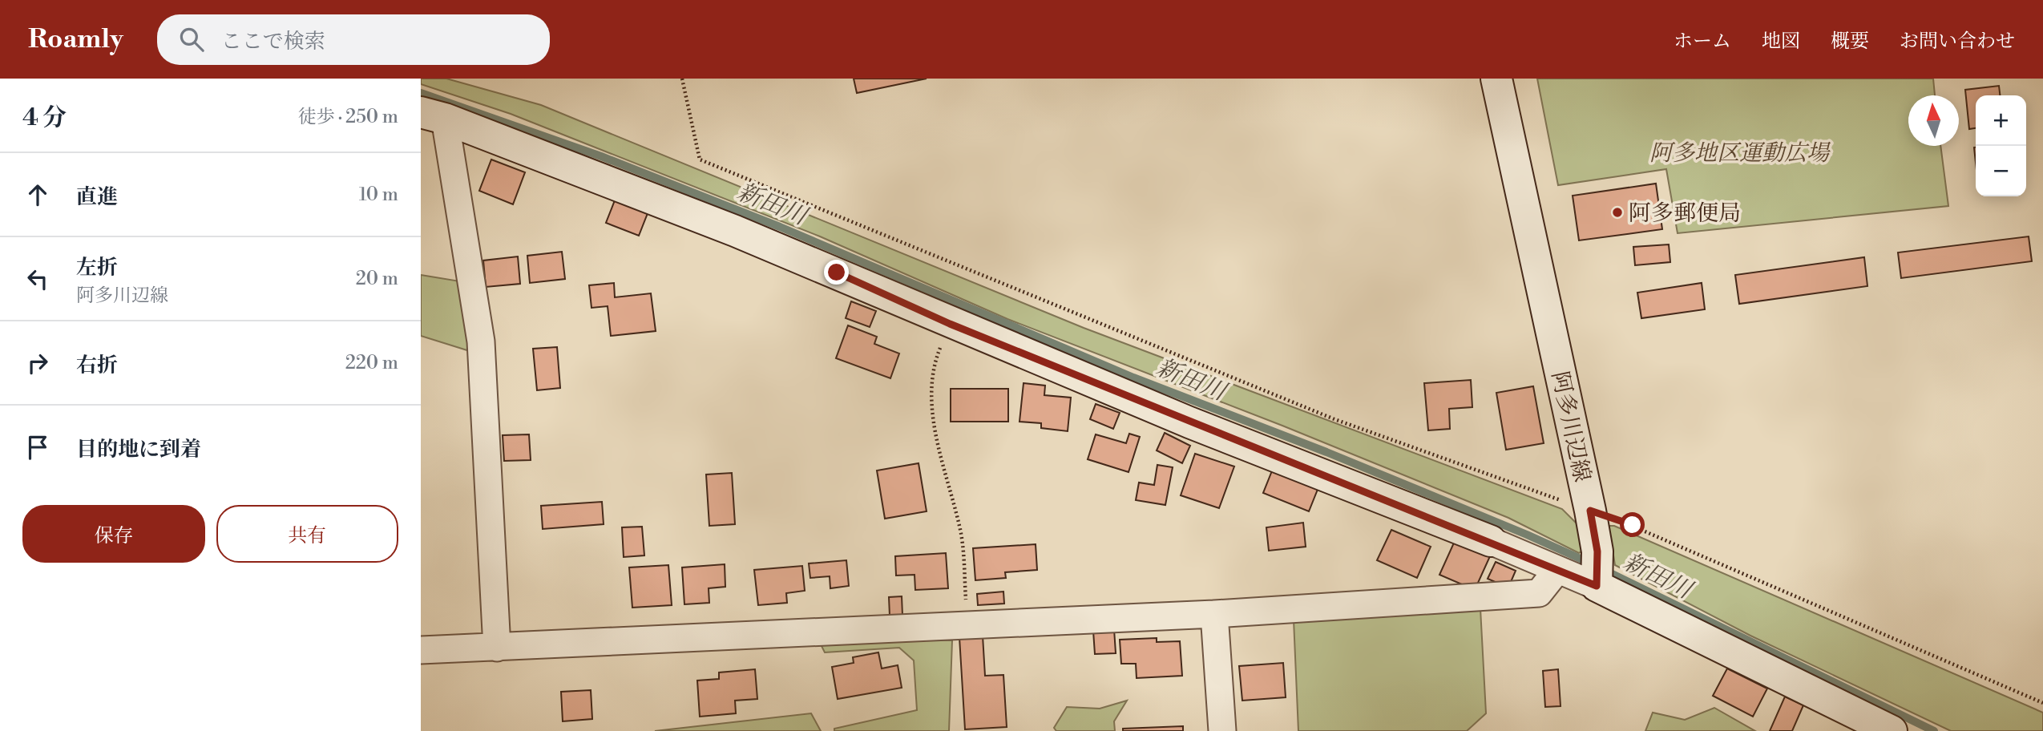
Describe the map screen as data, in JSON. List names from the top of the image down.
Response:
{
  "streets": {
    "street": ["阿多川辺線"]
  },
  "water": ["新田川"],
  "parks": ["阿多地区運動広場"],
  "places": ["阿多郵便局"],
  "north": "top",
  "page": {
    "header": "Roamly",
    "search": "ここで検索",
    "nav": [
      "ホーム",
      "地図",
      "概要",
      "お問い合わせ"
    ],
    "heading": ["4 分", "徒歩 · 250 m"],
    "map_buttons": ["+", "−"],
    "list": [
      ["直進", "10 m"],
      ["左折", "阿多川辺線", "20 m"],
      ["右折", "220 m"],
      "目的地に到着"
    ],
    "buttons": ["保存", "共有"]
  }
}
